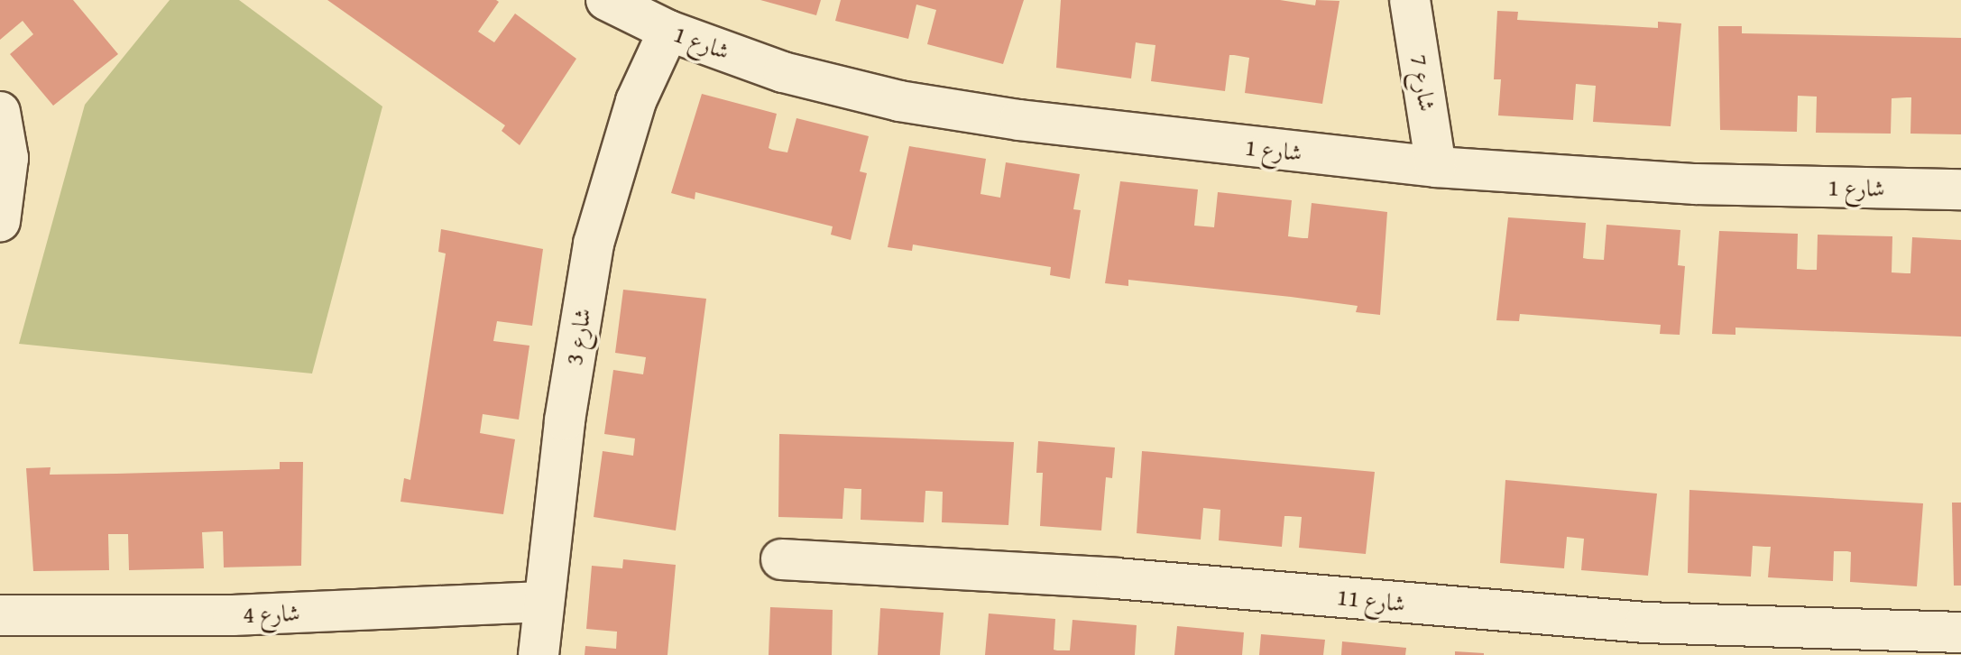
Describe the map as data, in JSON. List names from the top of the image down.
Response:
{
  "streets": {
    "street": [
      "شارع 1",
      "شارع 7",
      "شارع 3",
      "شارع 11",
      "شارع 4"
    ]
  },
  "crossings": [
    ["شارع 1", "شارع 7"],
    ["شارع 1", "شارع 3"],
    ["شارع 3", "شارع 4"]
  ]
}
